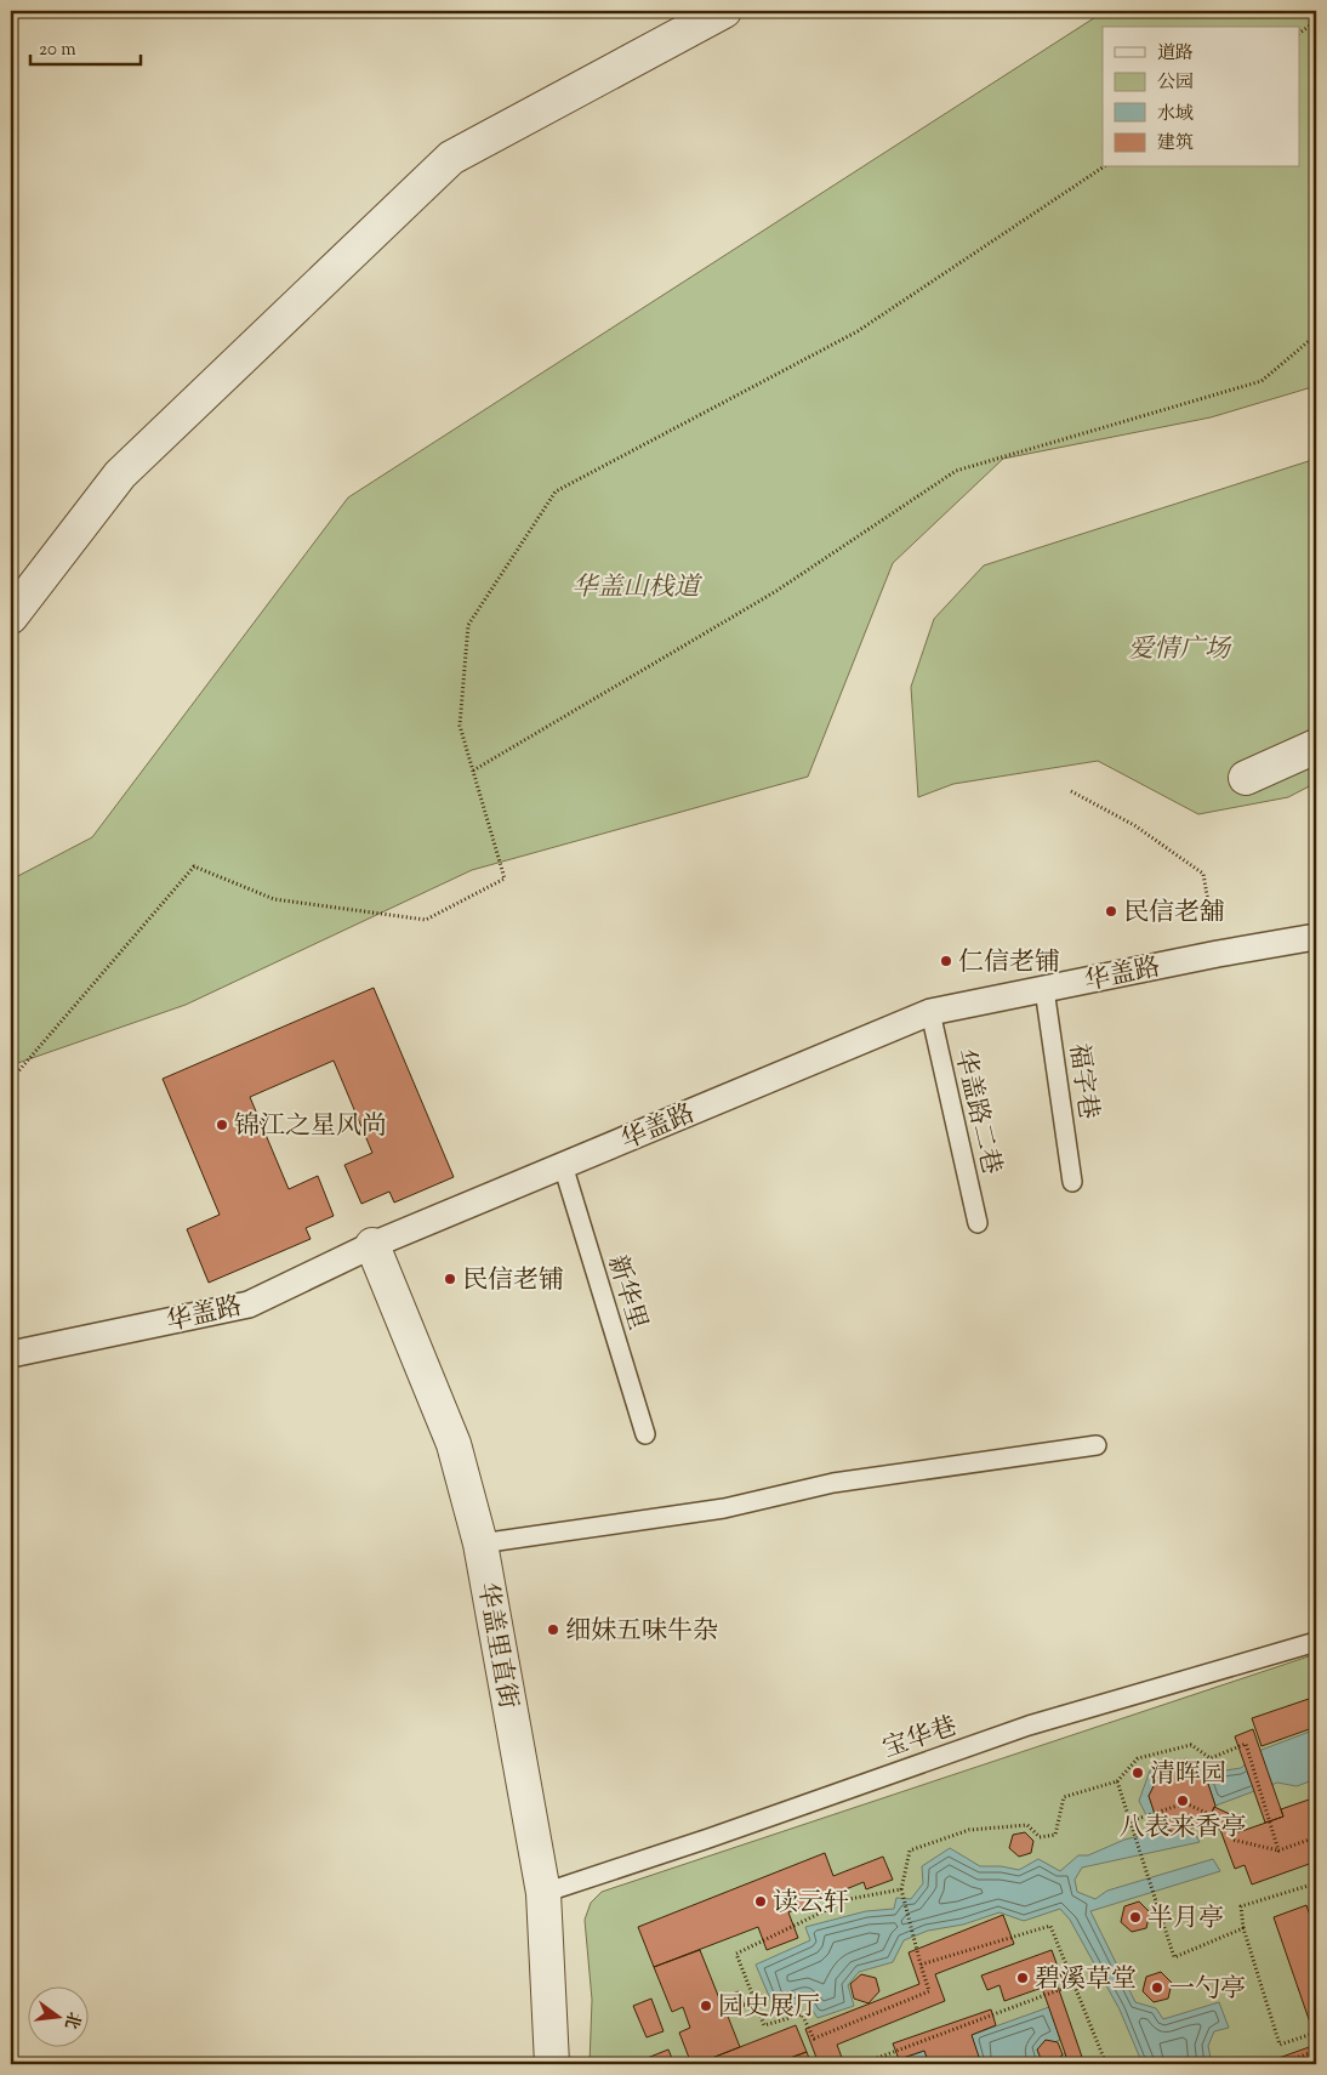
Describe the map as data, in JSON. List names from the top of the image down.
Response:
{
  "streets": {
    "street": ["华盖路", "华盖里直街"],
    "lane": [
      "福字巷",
      "华盖路二巷",
      "新华里",
      "宝华巷"
    ]
  },
  "crossings": [
    ["华盖路", "福字巷"],
    ["华盖路", "华盖路二巷"],
    ["华盖路", "新华里"],
    ["华盖路", "华盖里直街"],
    ["华盖里直街", "宝华巷"]
  ],
  "parks": ["华盖山栈道", "爱情广场"],
  "places": [
    "民信老舖",
    "仁信老铺",
    "锦江之星风尚",
    "民信老铺",
    "细妹五味牛杂",
    "清晖园",
    "八表来香亭",
    "读云轩",
    "半月亭",
    "碧溪草堂",
    "一勺亭",
    "园史展厅"
  ],
  "legend": [
    "道路",
    "公园",
    "水域",
    "建筑"
  ],
  "scale_bar": "20 m",
  "north": "right"
}
